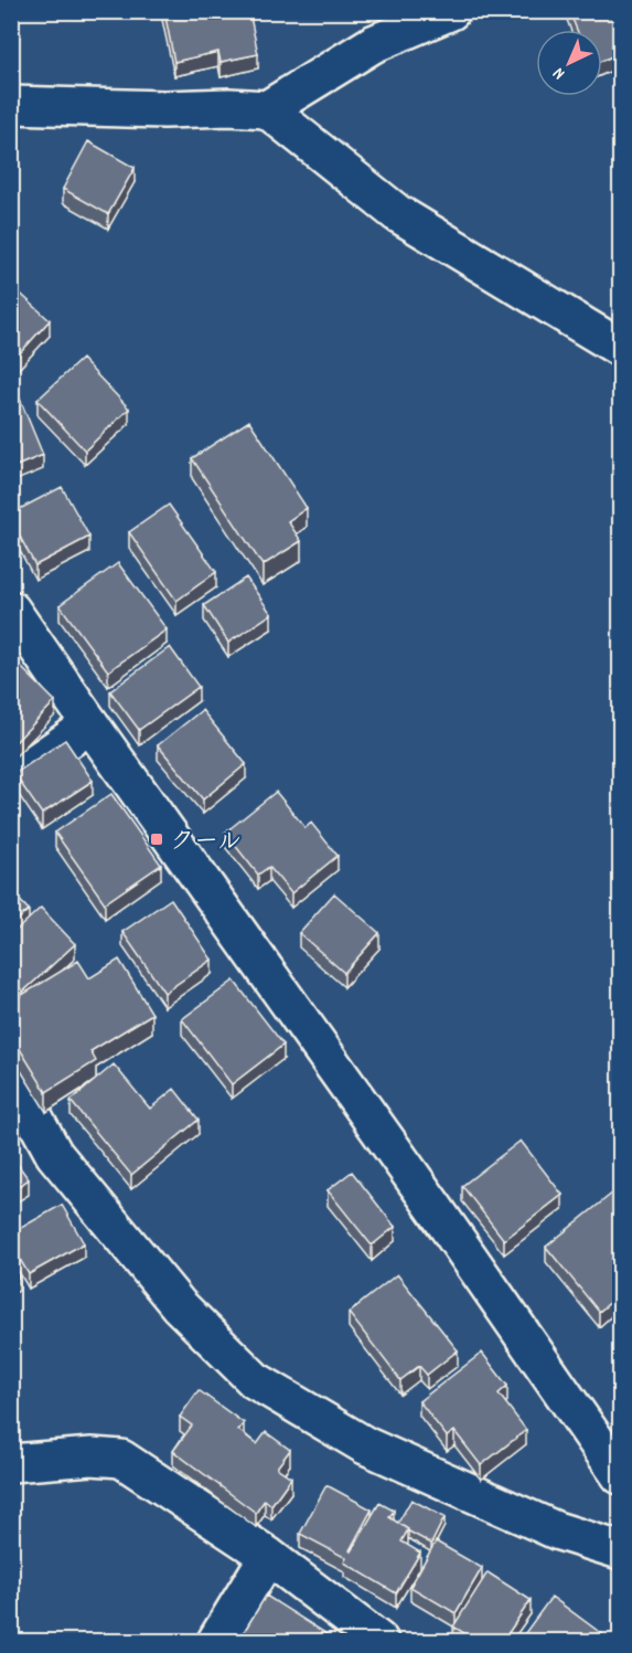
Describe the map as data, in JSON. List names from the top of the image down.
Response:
{
  "places": {
    "transit": ["クール"]
  },
  "north": "bottom left"
}
